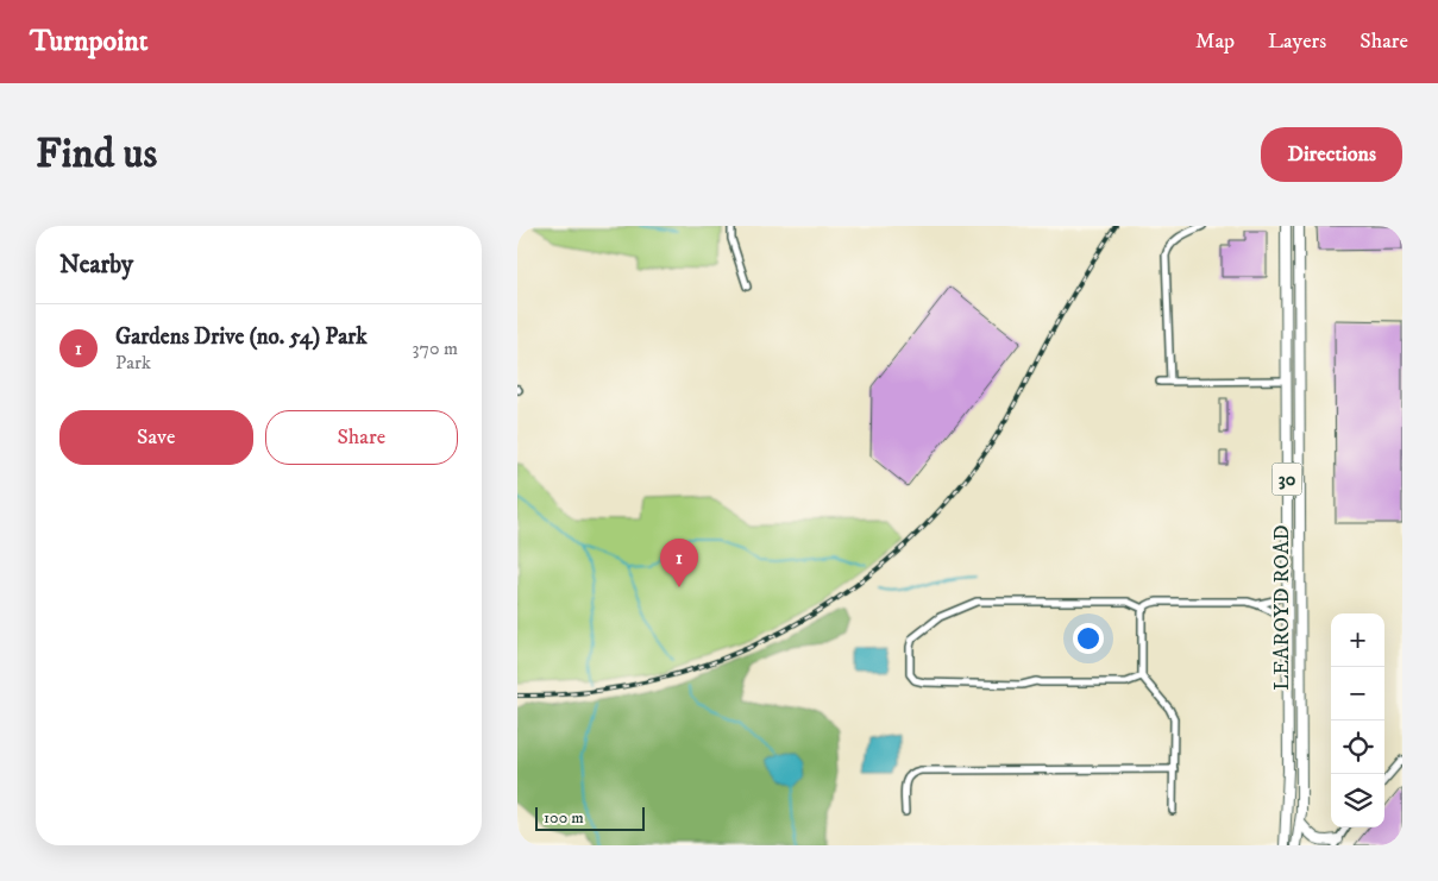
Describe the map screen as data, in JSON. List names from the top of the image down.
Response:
{
  "streets": {
    "main road": ["30", "LEAROYD ROAD"]
  },
  "scale_bar": "100 m",
  "page": {
    "header": "Turnpoint",
    "nav": ["Map", "Layers", "Share"],
    "buttons": [
      "Directions",
      ["Save", "Share"]
    ],
    "title": "Find us",
    "heading": "Nearby",
    "list": [
      {
        "mark": "1",
        "name": "Gardens Drive (no. 54) Park",
        "note": "Park",
        "value": "370 m"
      }
    ],
    "pins": "1",
    "map_buttons": ["+", "−"],
    "scale": "100 m"
  }
}
